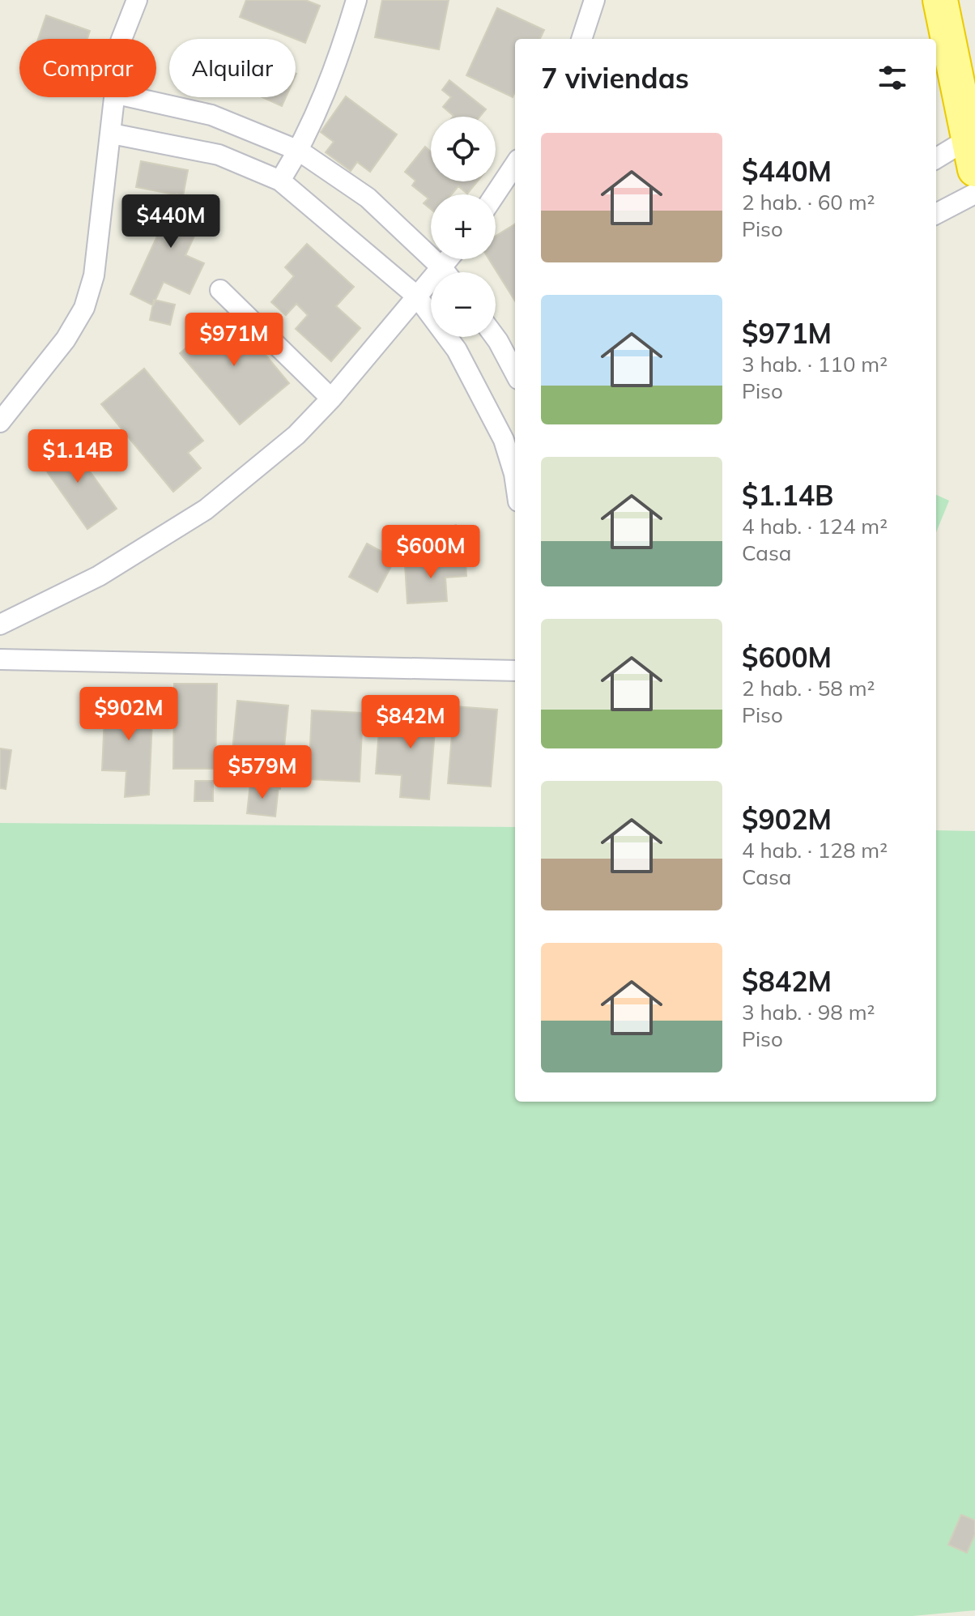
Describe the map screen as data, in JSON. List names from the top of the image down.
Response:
{
  "page": {
    "chip": ["Comprar", "Alquilar"],
    "heading": "7 viviendas",
    "map_buttons": ["+", "−"],
    "list": [
      {
        "name": "$440M",
        "note": "2 hab. · 60 m² · Piso"
      },
      {
        "name": "$971M",
        "note": "3 hab. · 110 m² · Piso"
      },
      {
        "name": "$1.14B",
        "note": "4 hab. · 124 m² · Casa"
      },
      {
        "name": "$600M",
        "note": "2 hab. · 58 m² · Piso"
      },
      {
        "name": "$902M",
        "note": "4 hab. · 128 m² · Casa"
      },
      {
        "name": "$842M",
        "note": "3 hab. · 98 m² · Piso"
      }
    ],
    "price": [
      "$440M",
      "$971M",
      "$1.14B",
      "$600M",
      "$902M",
      "$842M",
      "$579M"
    ]
  }
}
